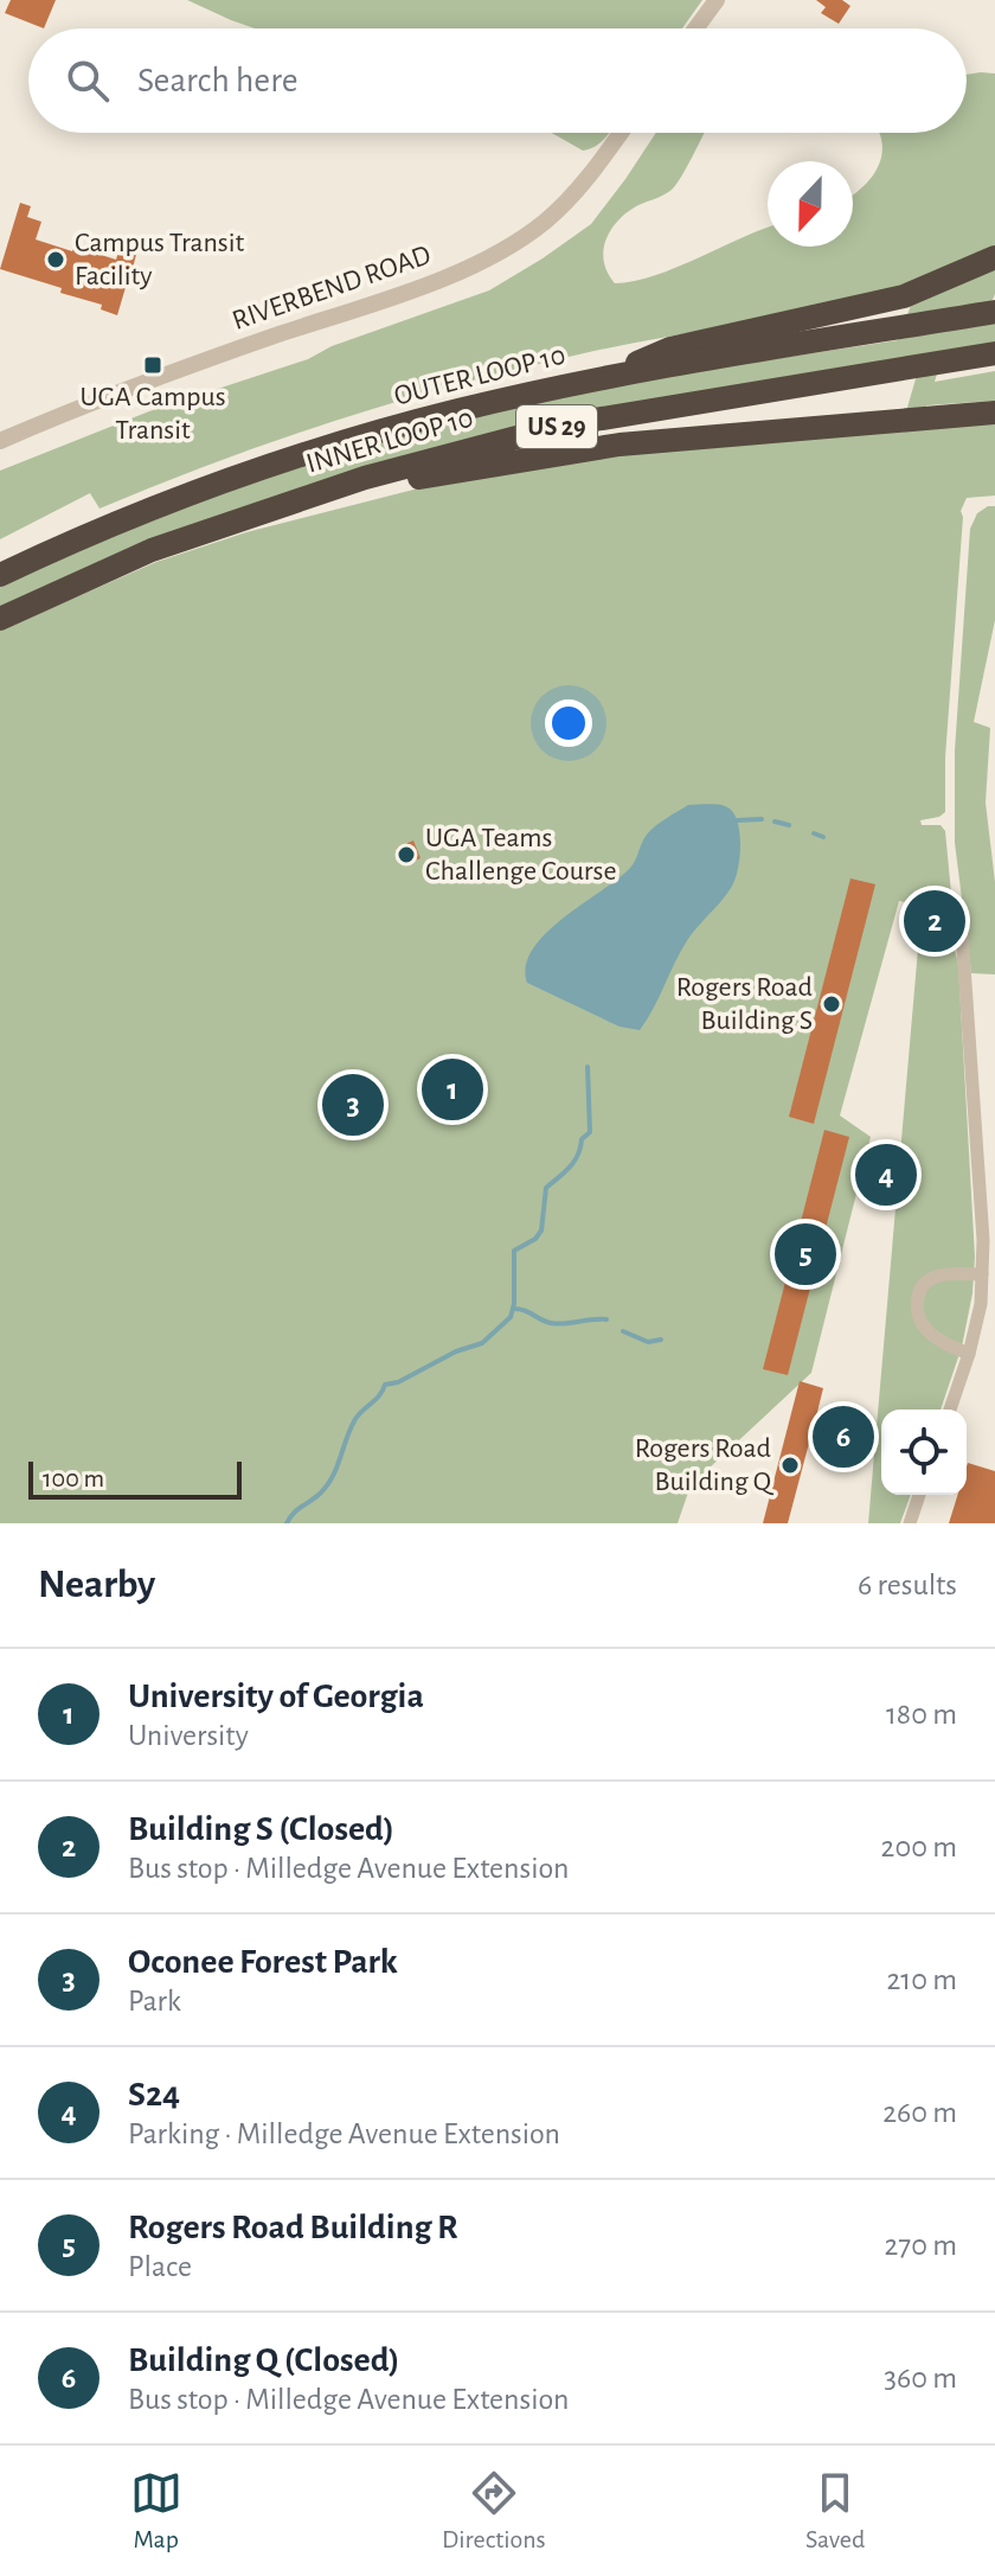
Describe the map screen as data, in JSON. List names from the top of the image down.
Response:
{
  "streets": {
    "highway": ["OUTER LOOP 10", "US 29", "INNER LOOP 10"],
    "street": ["RIVERBEND ROAD"]
  },
  "places": {
    "other": [
      "Campus Transit Facility",
      "UGA Teams Challenge Course",
      "Rogers Road Building S",
      "Rogers Road Building Q"
    ],
    "transit": ["UGA Campus Transit"]
  },
  "scale_bar": "100 m",
  "north": "bottom",
  "page": {
    "search": "Search here",
    "pins": [
      "2",
      "1",
      "3",
      "4",
      "5",
      "6"
    ],
    "scale": "100 m",
    "heading": ["Nearby", "6 results"],
    "list": [
      {
        "mark": "1",
        "name": "University of Georgia",
        "note": "University",
        "value": "180 m"
      },
      {
        "mark": "2",
        "name": "Building S (Closed)",
        "note": "Bus stop · Milledge Avenue Extension",
        "value": "200 m"
      },
      {
        "mark": "3",
        "name": "Oconee Forest Park",
        "note": "Park",
        "value": "210 m"
      },
      {
        "mark": "4",
        "name": "S24",
        "note": "Parking · Milledge Avenue Extension",
        "value": "260 m"
      },
      {
        "mark": "5",
        "name": "Rogers Road Building R",
        "note": "Place",
        "value": "270 m"
      },
      {
        "mark": "6",
        "name": "Building Q (Closed)",
        "note": "Bus stop · Milledge Avenue Extension",
        "value": "360 m"
      }
    ],
    "nav": ["Map", "Directions", "Saved"]
  }
}
